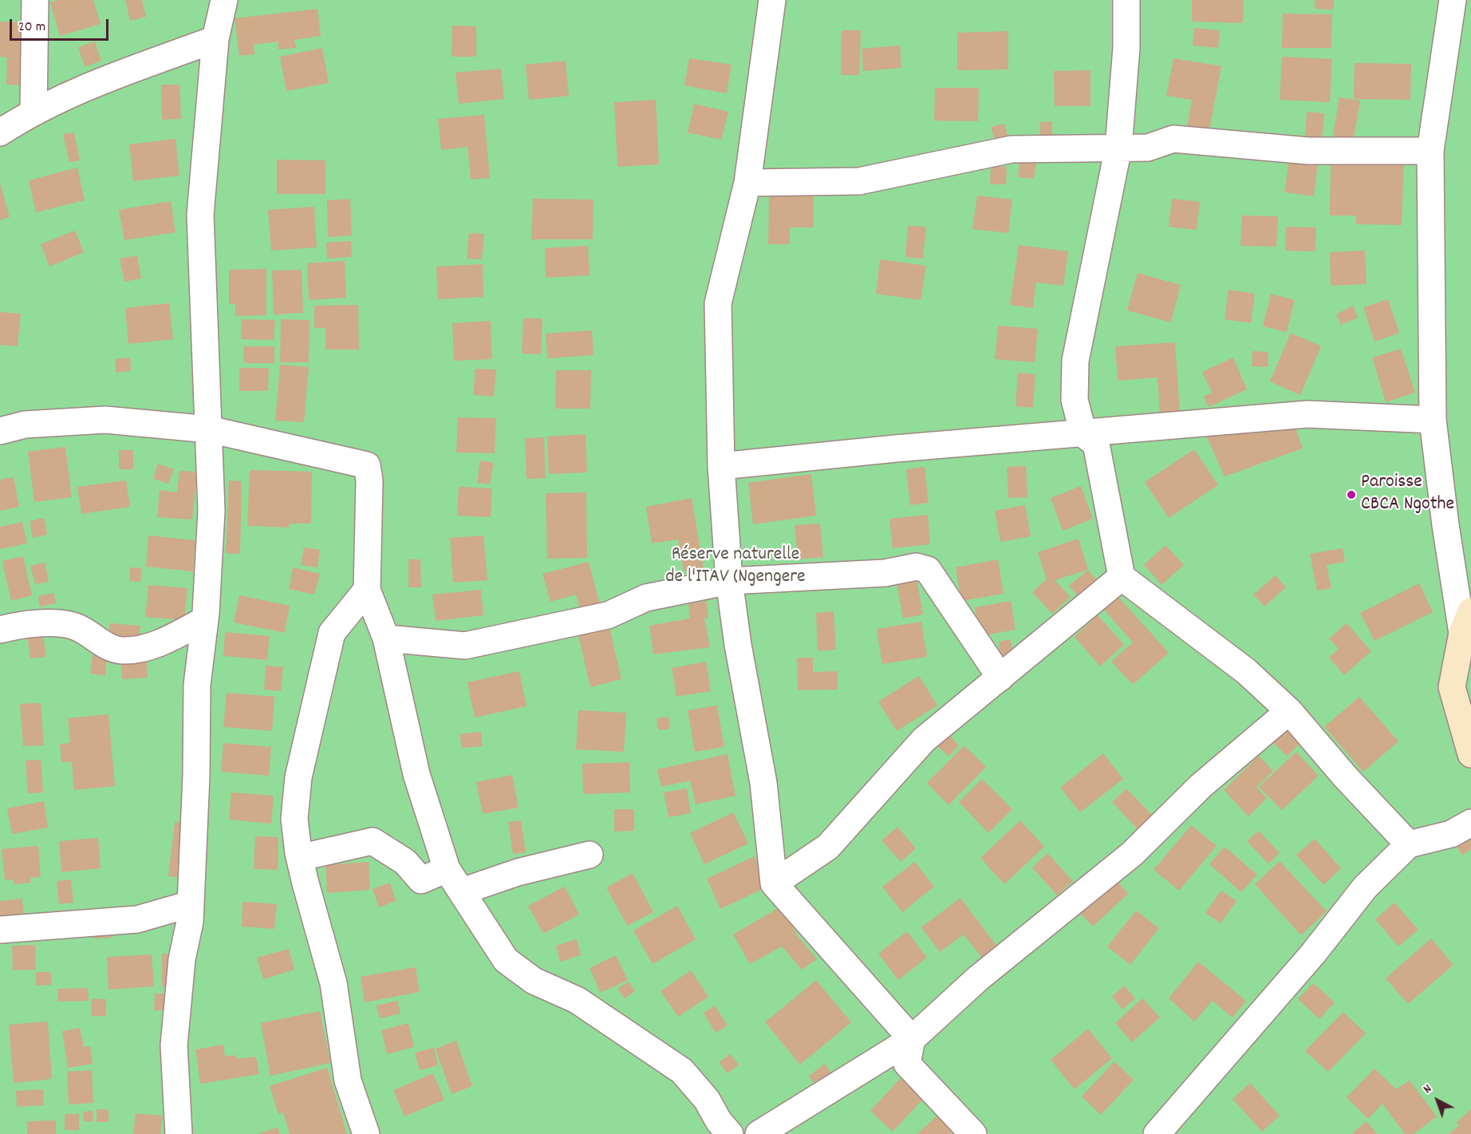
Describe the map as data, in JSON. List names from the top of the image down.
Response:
{
  "parks": ["Réserve naturelle de l'ITAV (Ngengere"],
  "places": ["Paroisse CBCA Ngothe"],
  "scale_bar": "20 m",
  "north": "top left"
}
